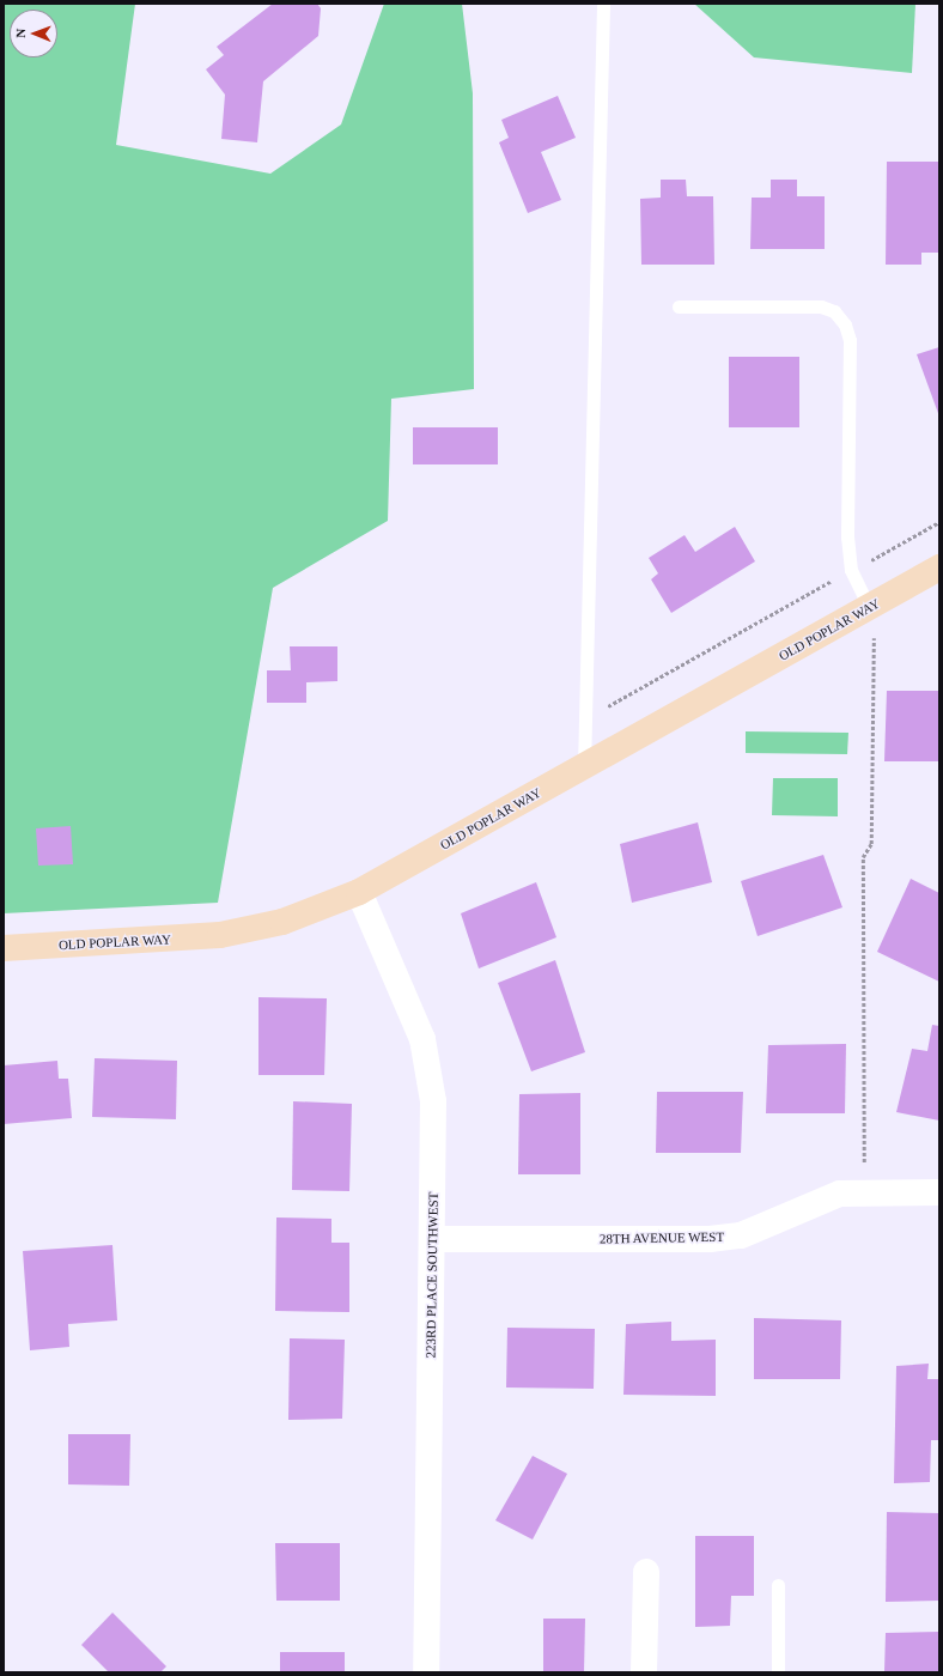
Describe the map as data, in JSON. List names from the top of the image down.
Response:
{
  "streets": {
    "street": ["OLD POPLAR WAY", "28TH AVENUE WEST", "223RD PLACE SOUTHWEST"]
  },
  "crossings": [
    ["OLD POPLAR WAY", "223RD PLACE SOUTHWEST"],
    ["28TH AVENUE WEST", "223RD PLACE SOUTHWEST"]
  ],
  "north": "left"
}
